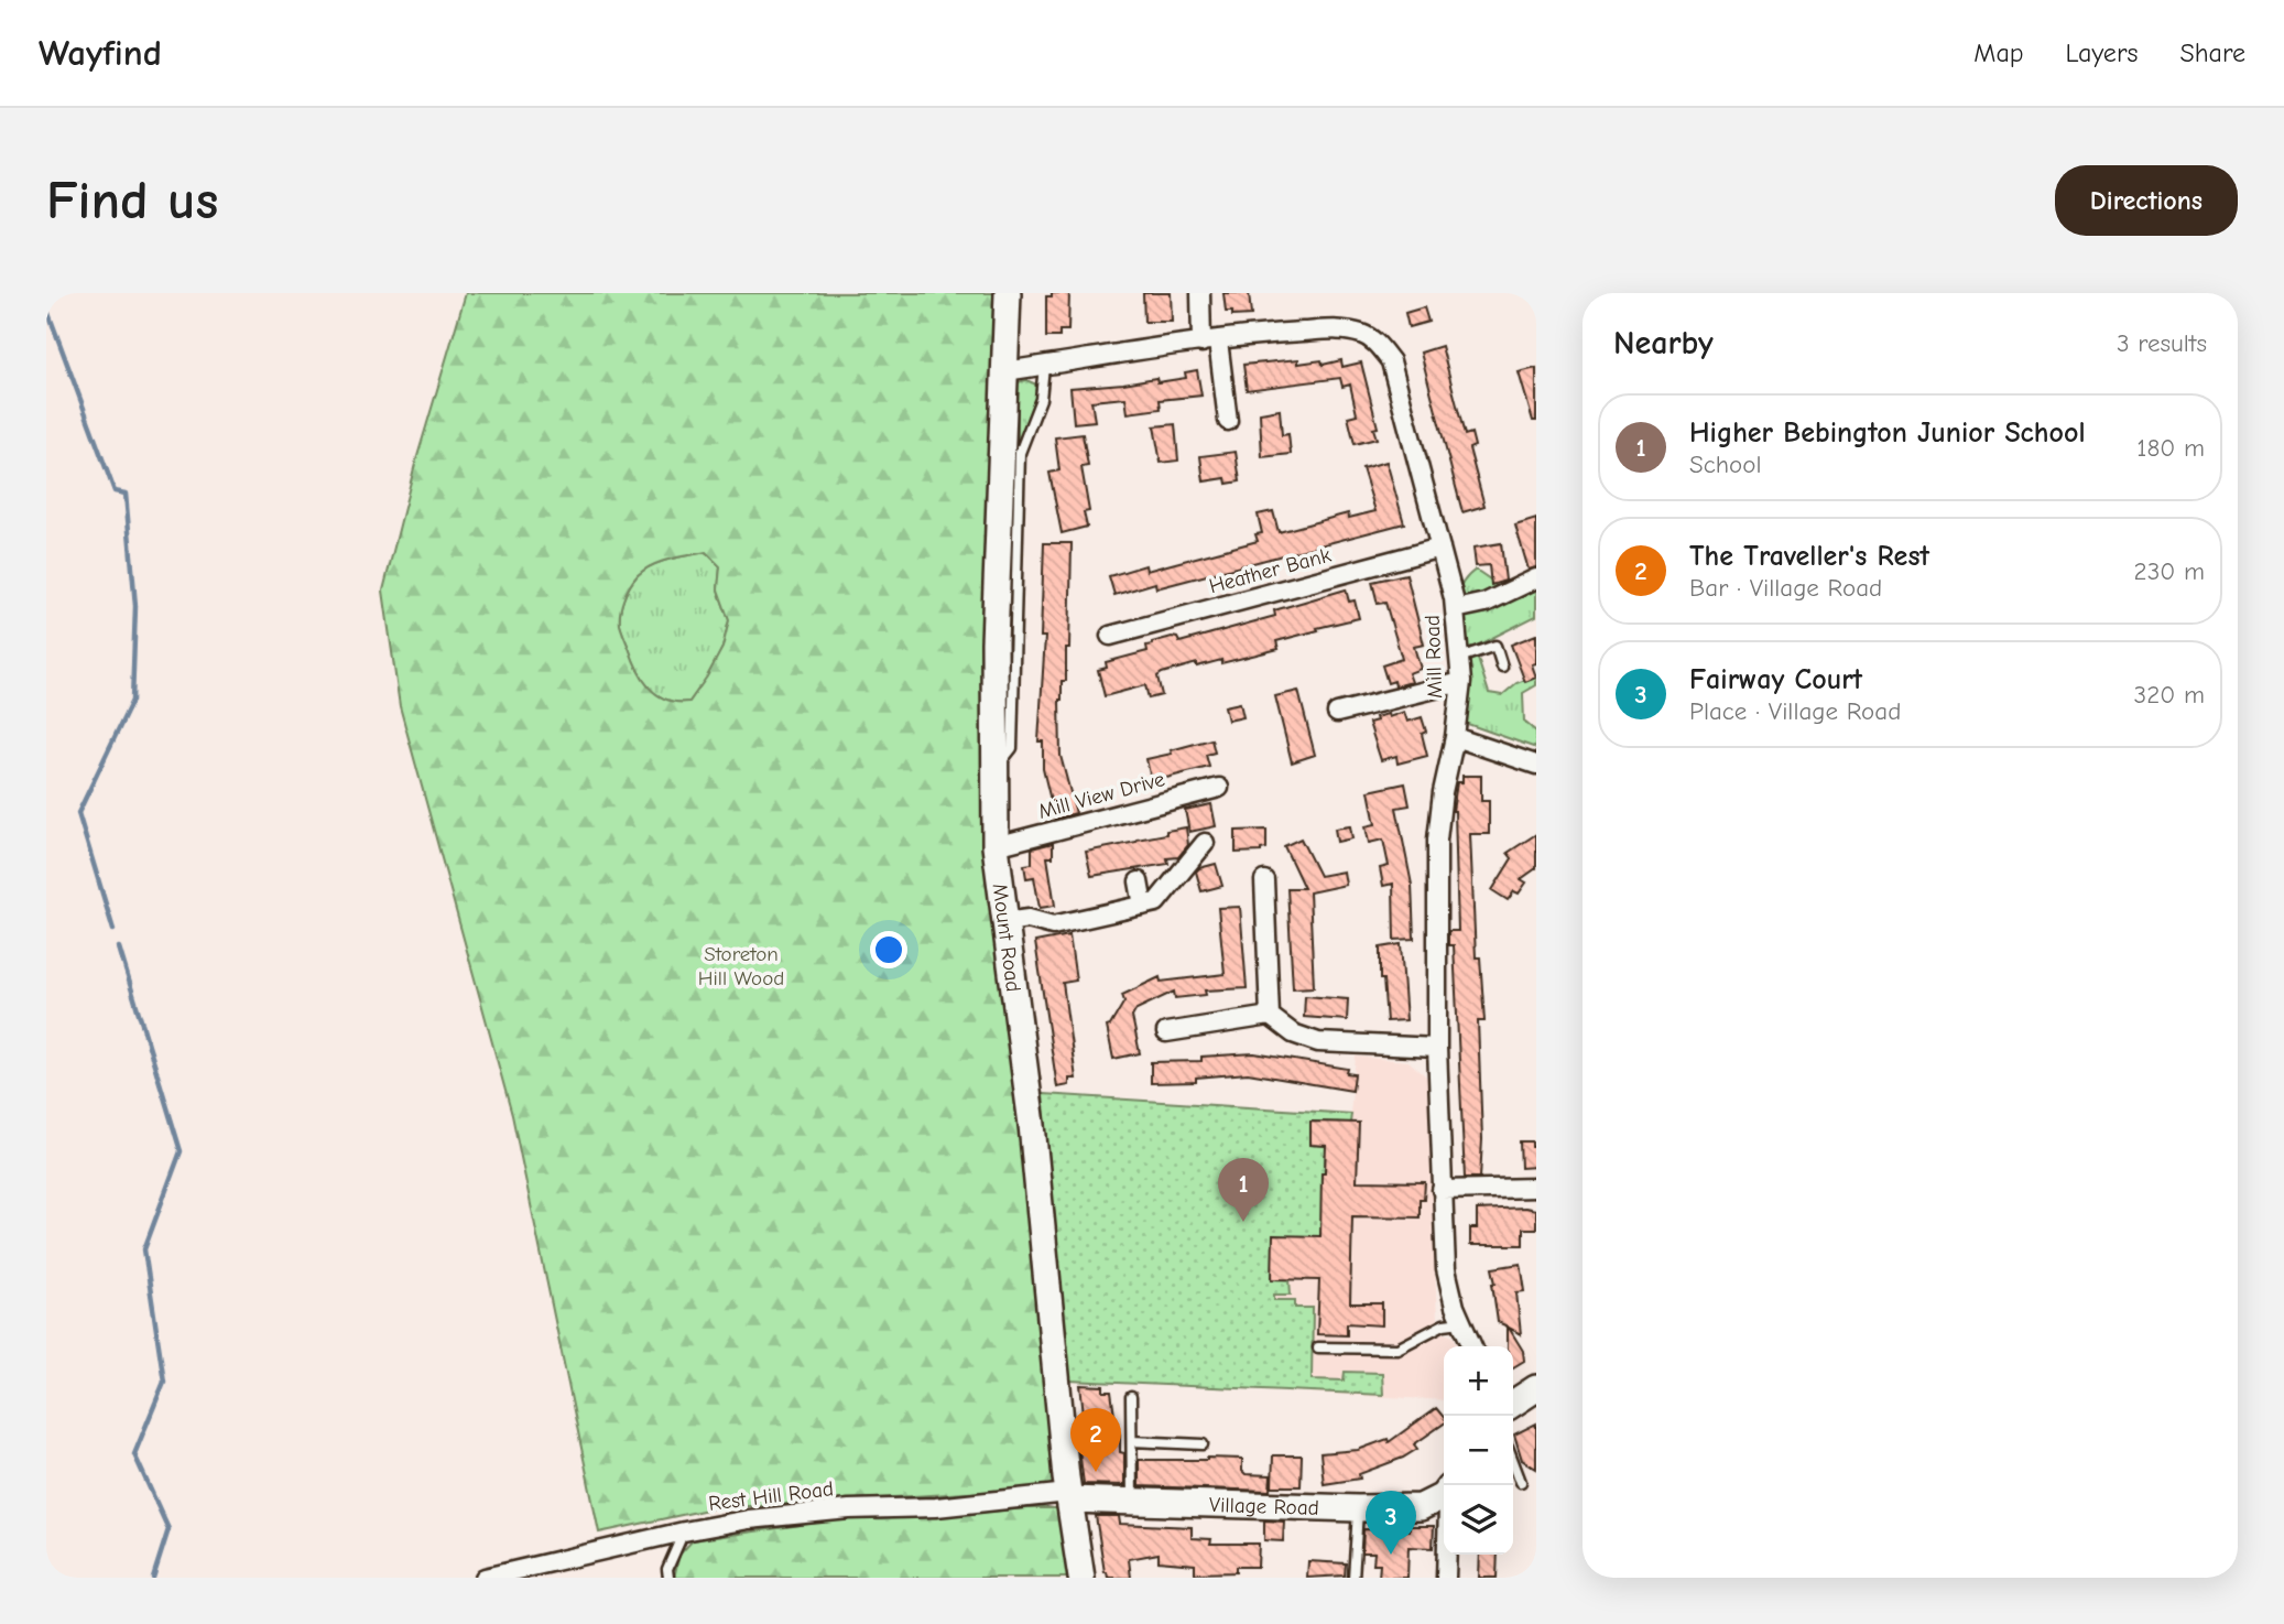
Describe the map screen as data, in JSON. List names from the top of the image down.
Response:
{
  "streets": {
    "main road": ["Mount Road", "Village Road"],
    "street": [
      "Heather Bank",
      "Mill Road",
      "Mill View Drive",
      "Rest Hill Road"
    ]
  },
  "crossings": [
    ["Heather Bank", "Mill Road"],
    ["Mill Road", "Mount Road"],
    ["Mill View Drive", "Mount Road"],
    ["Mount Road", "Rest Hill Road"],
    ["Mount Road", "Village Road"],
    ["Rest Hill Road", "Village Road"]
  ],
  "parks": ["Storeton Hill Wood"],
  "page": {
    "header": "Wayfind",
    "nav": ["Map", "Layers", "Share"],
    "buttons": "Directions",
    "title": "Find us",
    "heading": ["Nearby", "3 results"],
    "list": [
      {
        "mark": "1",
        "name": "Higher Bebington Junior School",
        "note": "School",
        "value": "180 m"
      },
      {
        "mark": "2",
        "name": "The Traveller's Rest",
        "note": "Bar · Village Road",
        "value": "230 m"
      },
      {
        "mark": "3",
        "name": "Fairway Court",
        "note": "Place · Village Road",
        "value": "320 m"
      }
    ],
    "pins": ["1", "2", "3"],
    "map_buttons": ["+", "−"]
  }
}
